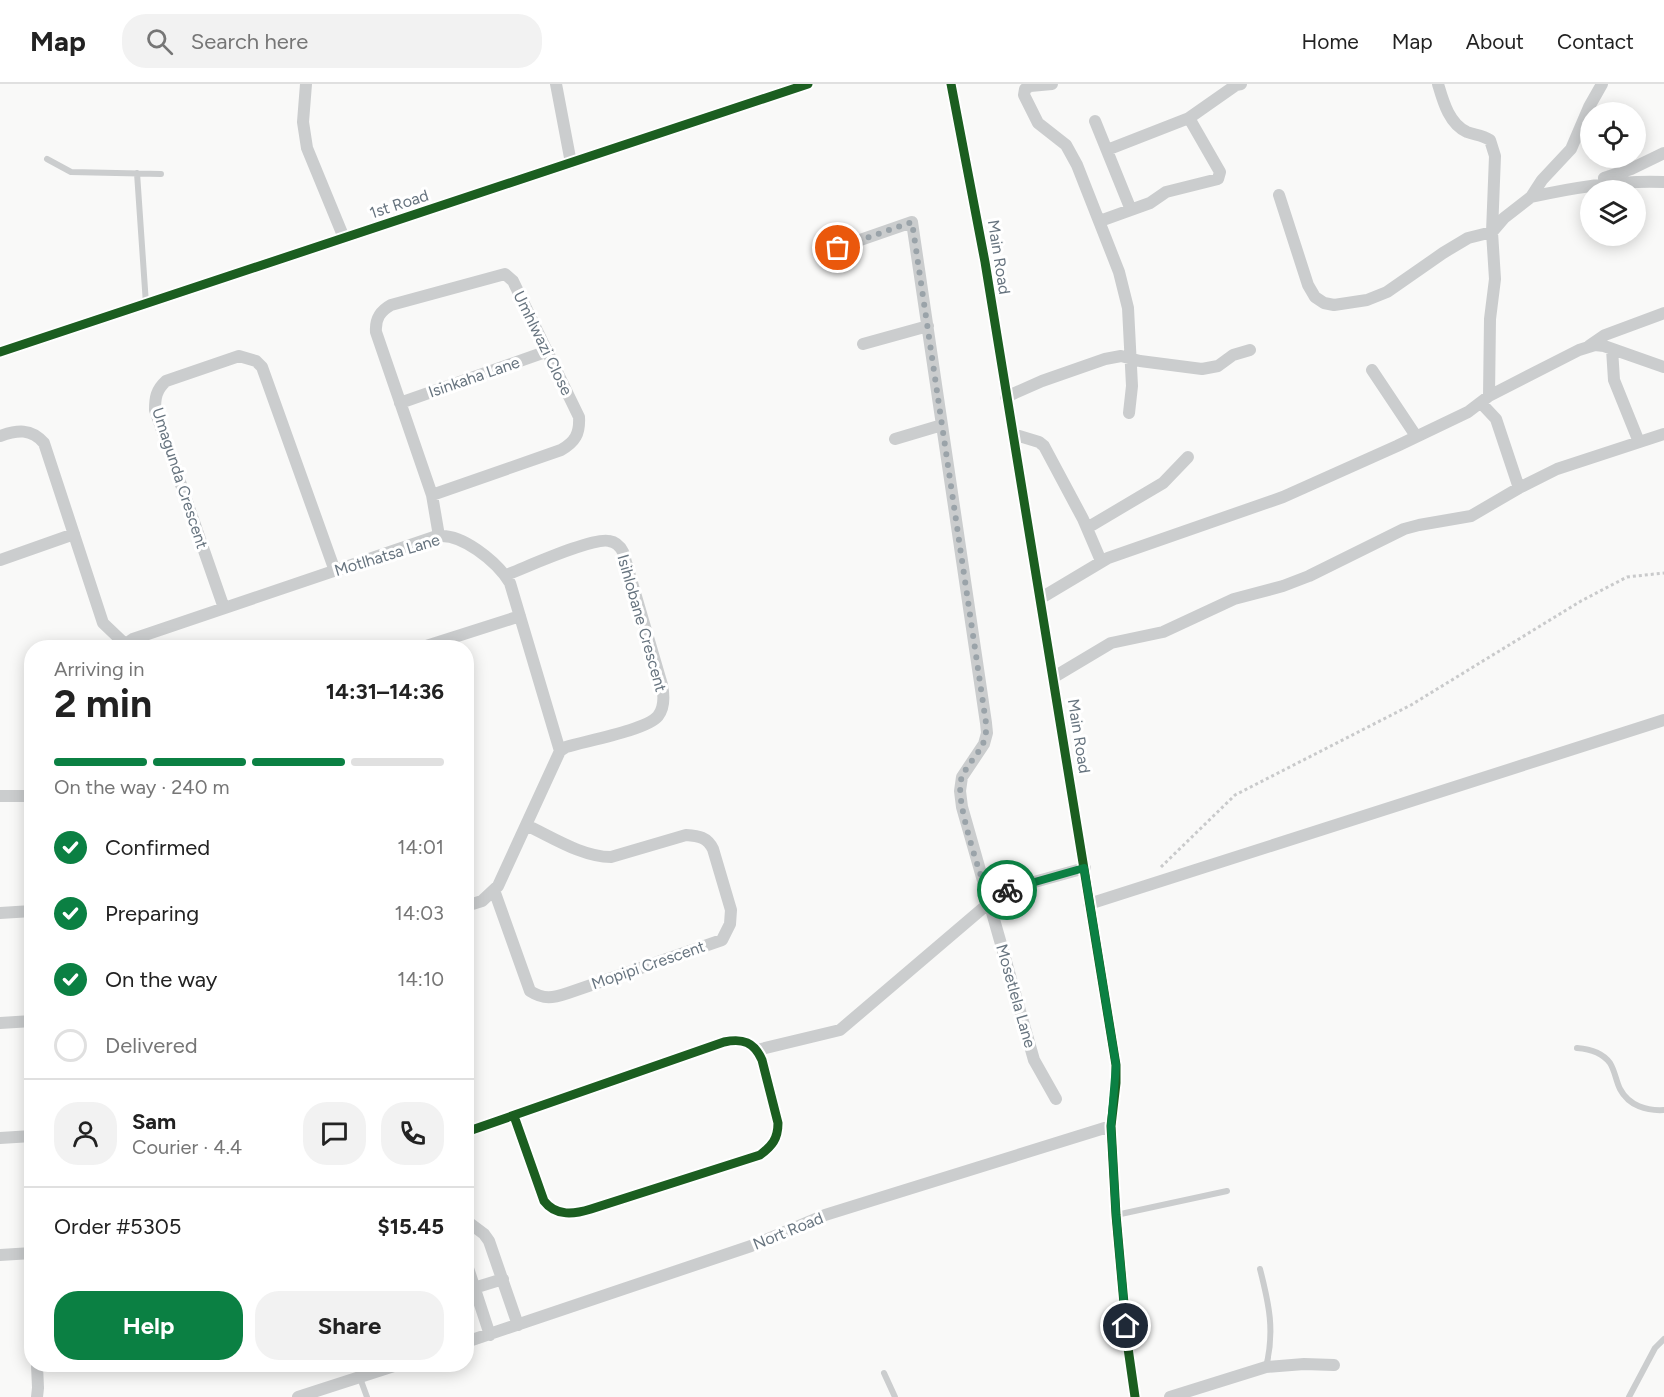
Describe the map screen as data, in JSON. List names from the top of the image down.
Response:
{
  "streets": {
    "street": [
      "1st Road",
      "Main Road",
      "Umhlwazi Close",
      "Isinkaha Lane",
      "Umagunda Crescent",
      "Motlhatsa Lane",
      "Isihlobane Crescent",
      "Mopipi Crescent",
      "Mosetlela Lane",
      "Nort Road"
    ]
  },
  "crossings": [
    ["Main Road", "Nort Road"],
    ["Umhlwazi Close", "Isinkaha Lane"],
    ["Umhlwazi Close", "Motlhatsa Lane"],
    ["Umagunda Crescent", "Motlhatsa Lane"],
    ["Motlhatsa Lane", "Isihlobane Crescent"]
  ],
  "page": {
    "header": "Map",
    "search": "Search here",
    "nav": [
      "Home",
      "Map",
      "About",
      "Contact"
    ],
    "heading": ["2 min", "Arriving in", "14:31–14:36"],
    "panel": [
      "Sam",
      "Courier · 4.4",
      "Order #5305",
      "$15.45"
    ],
    "bar": "On the way · 240 m",
    "list": [
      ["Confirmed", "14:01"],
      ["Preparing", "14:03"],
      ["On the way", "14:10"],
      "Delivered"
    ],
    "buttons": ["Help", "Share"]
  }
}
